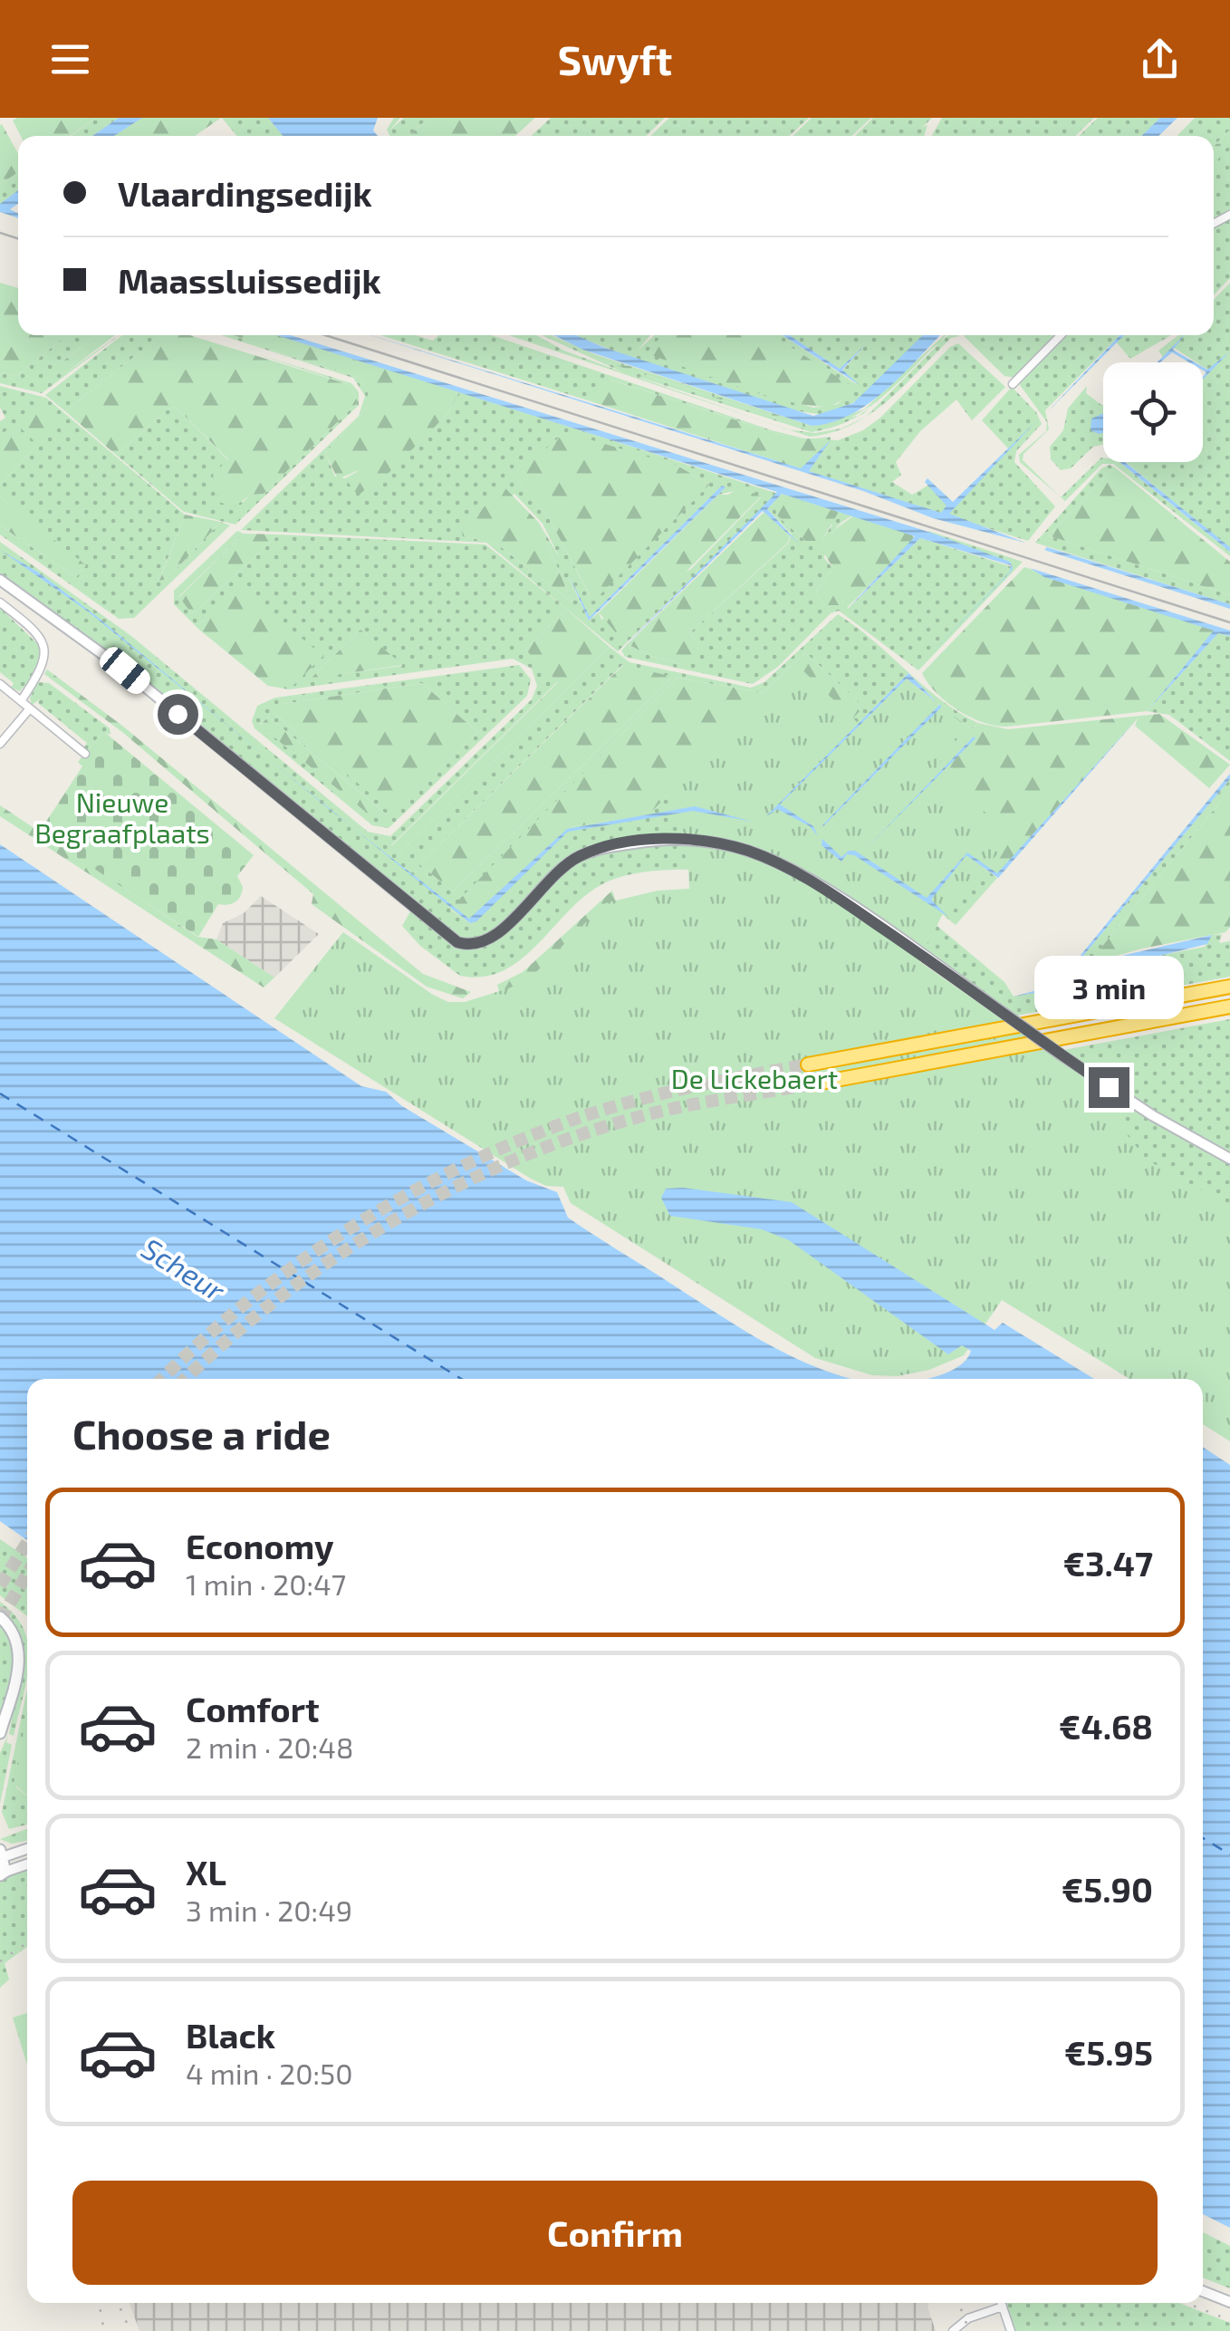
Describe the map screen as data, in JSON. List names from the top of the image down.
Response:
{
  "water": ["Scheur"],
  "parks": ["Nieuwe Begraafplaats", "De Lickebaert"],
  "page": {
    "header": "Swyft",
    "banner": ["Vlaardingsedijk", "Maassluissedijk"],
    "bubble": "3 min",
    "heading": "Choose a ride",
    "list": [
      {
        "name": "Economy",
        "note": "1 min · 20:47",
        "value": "€3.47"
      },
      {
        "name": "Comfort",
        "note": "2 min · 20:48",
        "value": "€4.68"
      },
      {
        "name": "XL",
        "note": "3 min · 20:49",
        "value": "€5.90"
      },
      {
        "name": "Black",
        "note": "4 min · 20:50",
        "value": "€5.95"
      }
    ],
    "buttons": "Confirm"
  }
}
